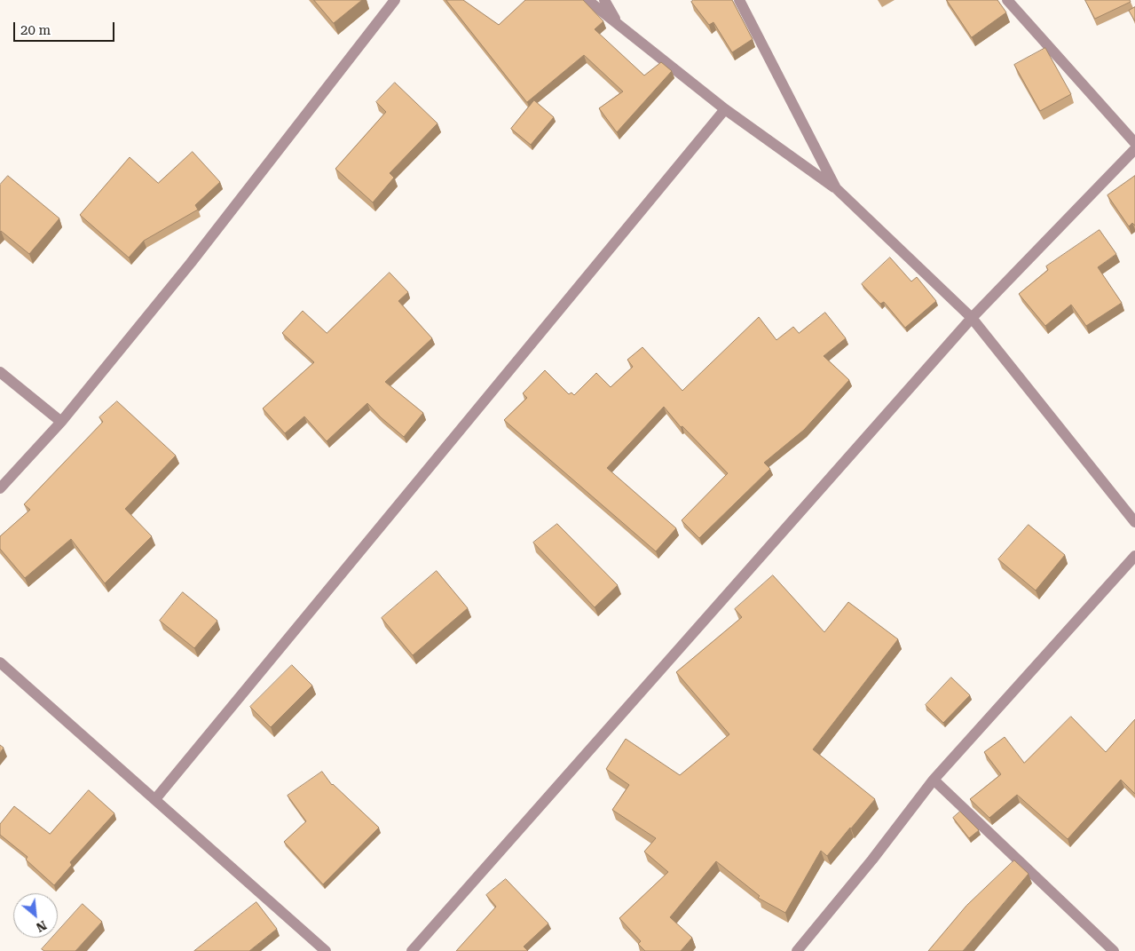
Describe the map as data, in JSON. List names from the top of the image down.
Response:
{
  "scale_bar": "20 m",
  "north": "bottom right"
}
